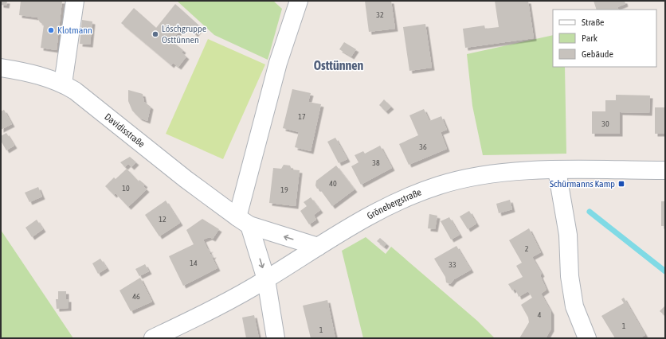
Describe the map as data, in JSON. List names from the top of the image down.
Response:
{
  "streets": {
    "street": ["Davidisstraße", "Grönebergstraße"]
  },
  "crossings": [
    ["Davidisstraße", "Grönebergstraße"]
  ],
  "districts": ["Osttünnen"],
  "places": {
    "other": ["Klotmann", "Löschgruppe Osttünnen"],
    "transit": ["Schürmanns Kamp"]
  },
  "house_numbers": [
    "32",
    "17",
    "30",
    "36",
    "38",
    "40",
    "10",
    "19",
    "12",
    "2",
    "14",
    "33",
    "46",
    "4",
    "1",
    "1"
  ],
  "legend": ["Straße", "Park", "Gebäude"]
}
